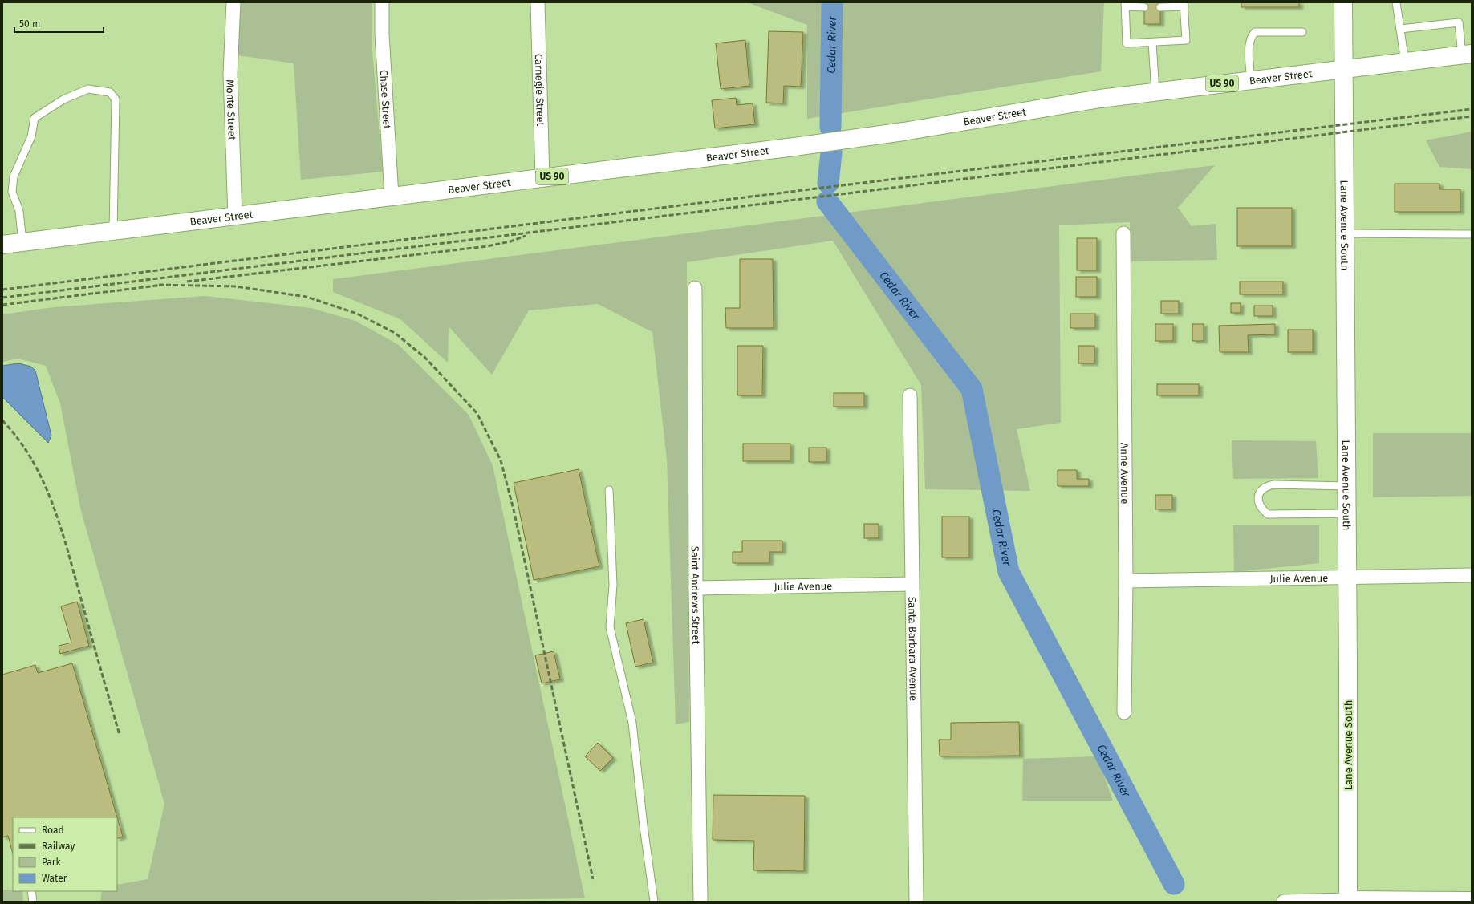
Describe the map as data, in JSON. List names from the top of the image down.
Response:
{
  "streets": {
    "main road": ["Beaver Street", "US 90", "Lane Avenue South"],
    "street": [
      "Carnegie Street",
      "Chase Street",
      "Monte Street",
      "Anne Avenue",
      "Julie Avenue",
      "Saint Andrews Street",
      "Santa Barbara Avenue"
    ]
  },
  "crossings": [
    ["Beaver Street", "Carnegie Street"],
    ["Beaver Street", "Chase Street"],
    ["Beaver Street", "Monte Street"],
    ["Beaver Street", "Lane Avenue South"],
    ["Lane Avenue South", "Julie Avenue"],
    ["Anne Avenue", "Julie Avenue"],
    ["Julie Avenue", "Saint Andrews Street"],
    ["Julie Avenue", "Santa Barbara Avenue"]
  ],
  "water": ["Cedar River"],
  "legend": [
    "Road",
    "Railway",
    "Park",
    "Water"
  ],
  "scale_bar": "50 m"
}
